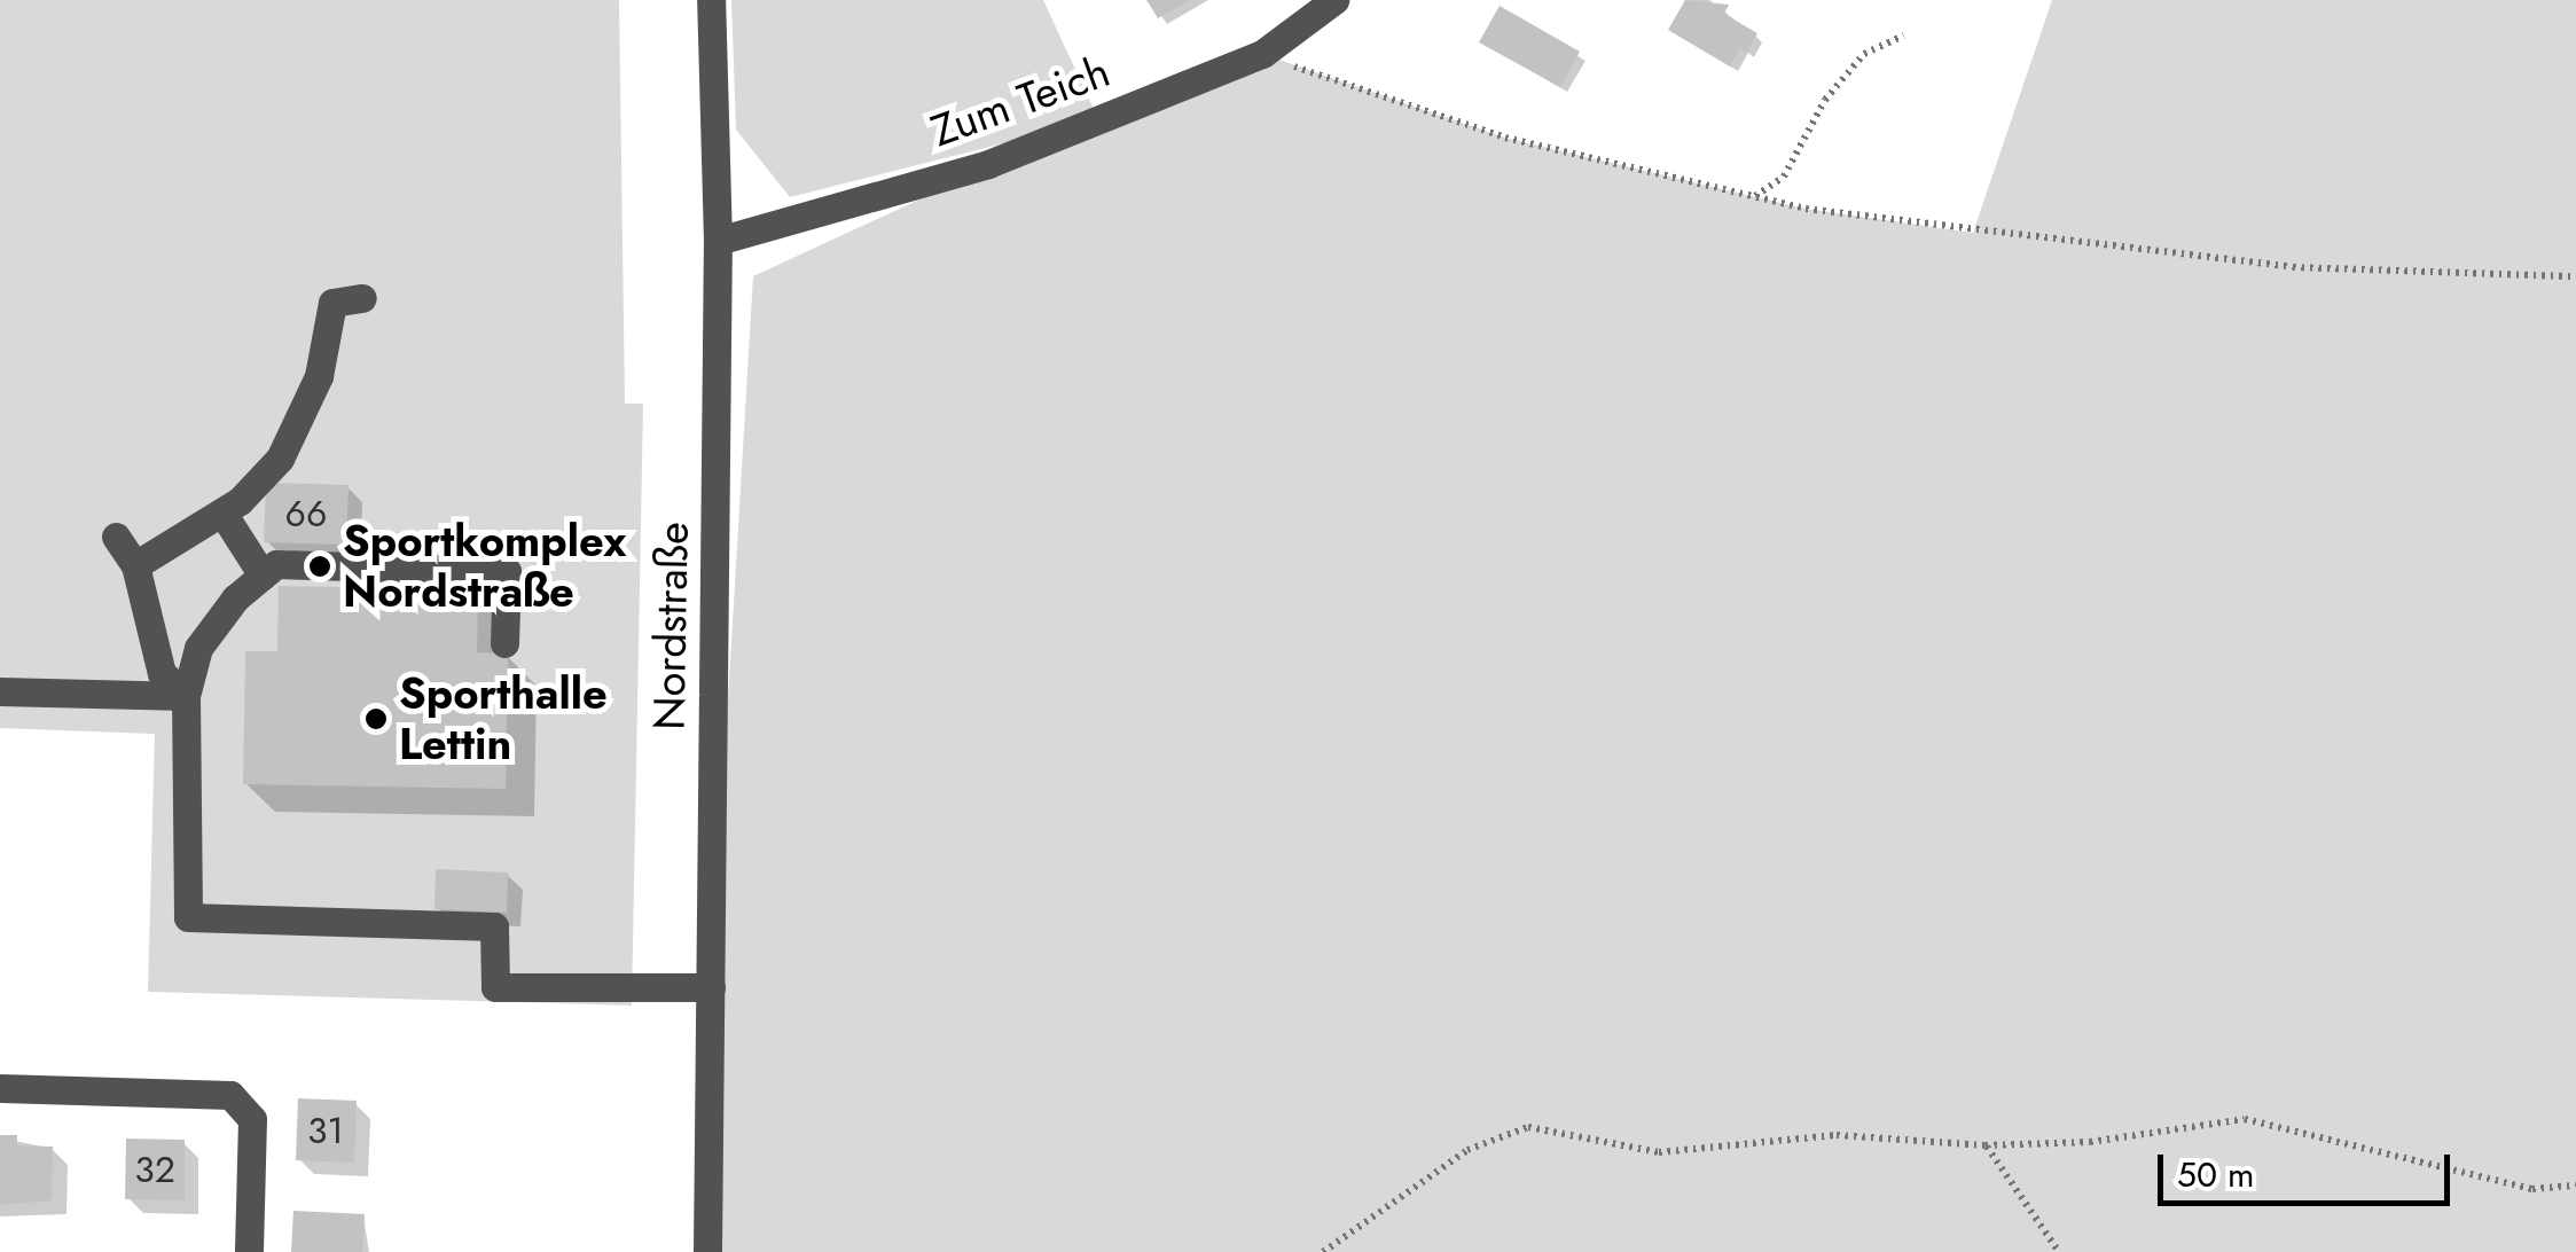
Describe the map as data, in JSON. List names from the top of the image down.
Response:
{
  "streets": {
    "street": ["Zum Teich", "Nordstraße"]
  },
  "crossings": [
    ["Zum Teich", "Nordstraße"]
  ],
  "places": ["Sportkomplex Nordstraße", "Sporthalle Lettin"],
  "house_numbers": ["66", "31", "32"],
  "scale_bar": "50 m"
}
